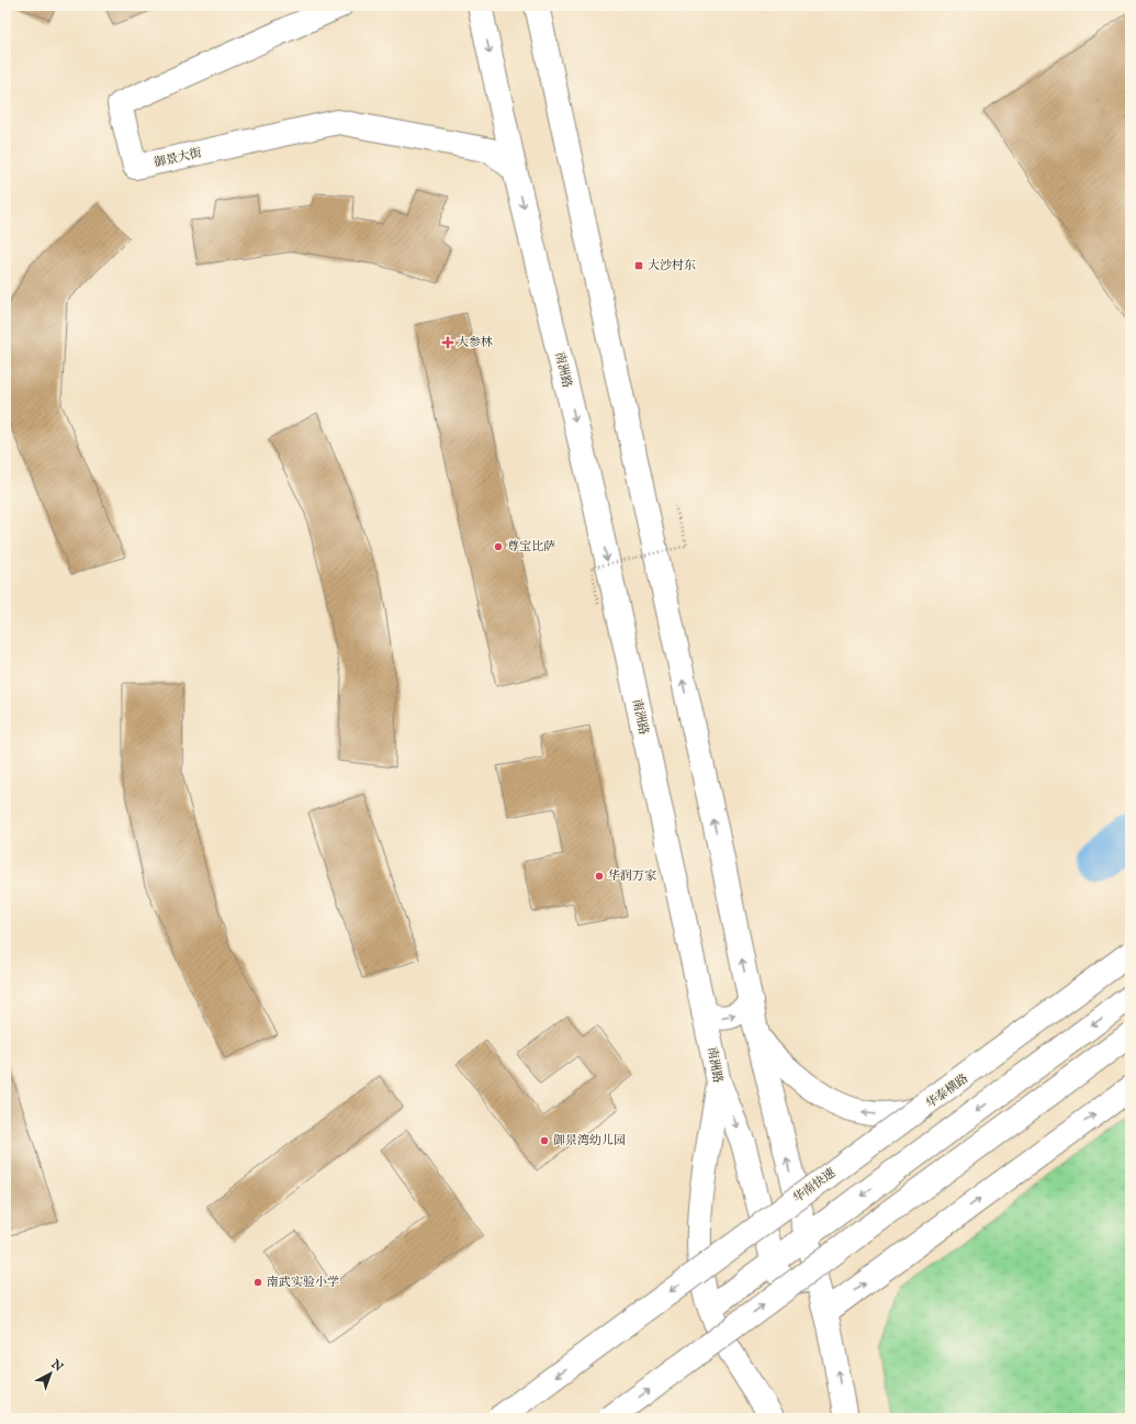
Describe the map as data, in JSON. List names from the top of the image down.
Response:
{
  "streets": {
    "main road": [
      "御景大街",
      "南洲路",
      "华泰横路",
      "华南快速"
    ]
  },
  "crossings": [
    ["御景大街", "南洲路"],
    ["南洲路", "华泰横路"],
    ["华泰横路", "华南快速"]
  ],
  "places": {
    "transit": ["大沙村东"],
    "health": ["大参林"],
    "other": [
      "尊宝比萨",
      "华润万家",
      "御景湾幼儿园",
      "南武实验小学"
    ]
  },
  "north": "top right"
}
